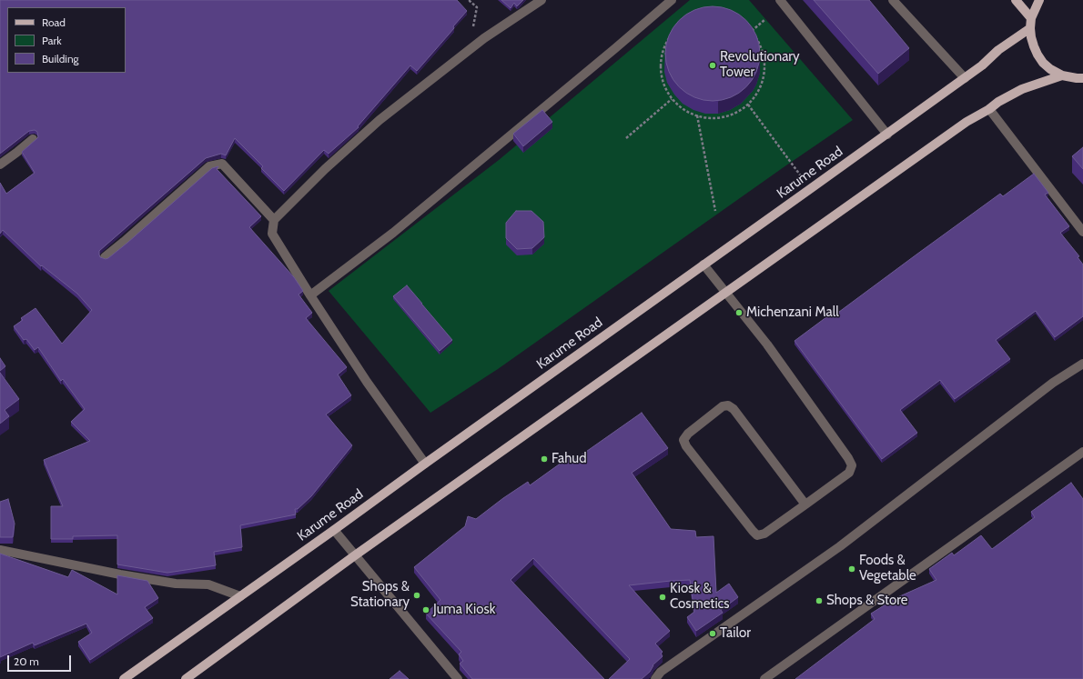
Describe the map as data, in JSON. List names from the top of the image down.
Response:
{
  "streets": {
    "main road": ["Karume Road"]
  },
  "places": [
    "Revolutionary Tower",
    "Michenzani Mall",
    "Fahud",
    "Foods & Vegetable",
    "Shops & Stationary",
    "Kiosk & Cosmetics",
    "Shops & Store",
    "Juma Kiosk",
    "Tailor"
  ],
  "legend": ["Road", "Park", "Building"],
  "scale_bar": "20 m"
}
